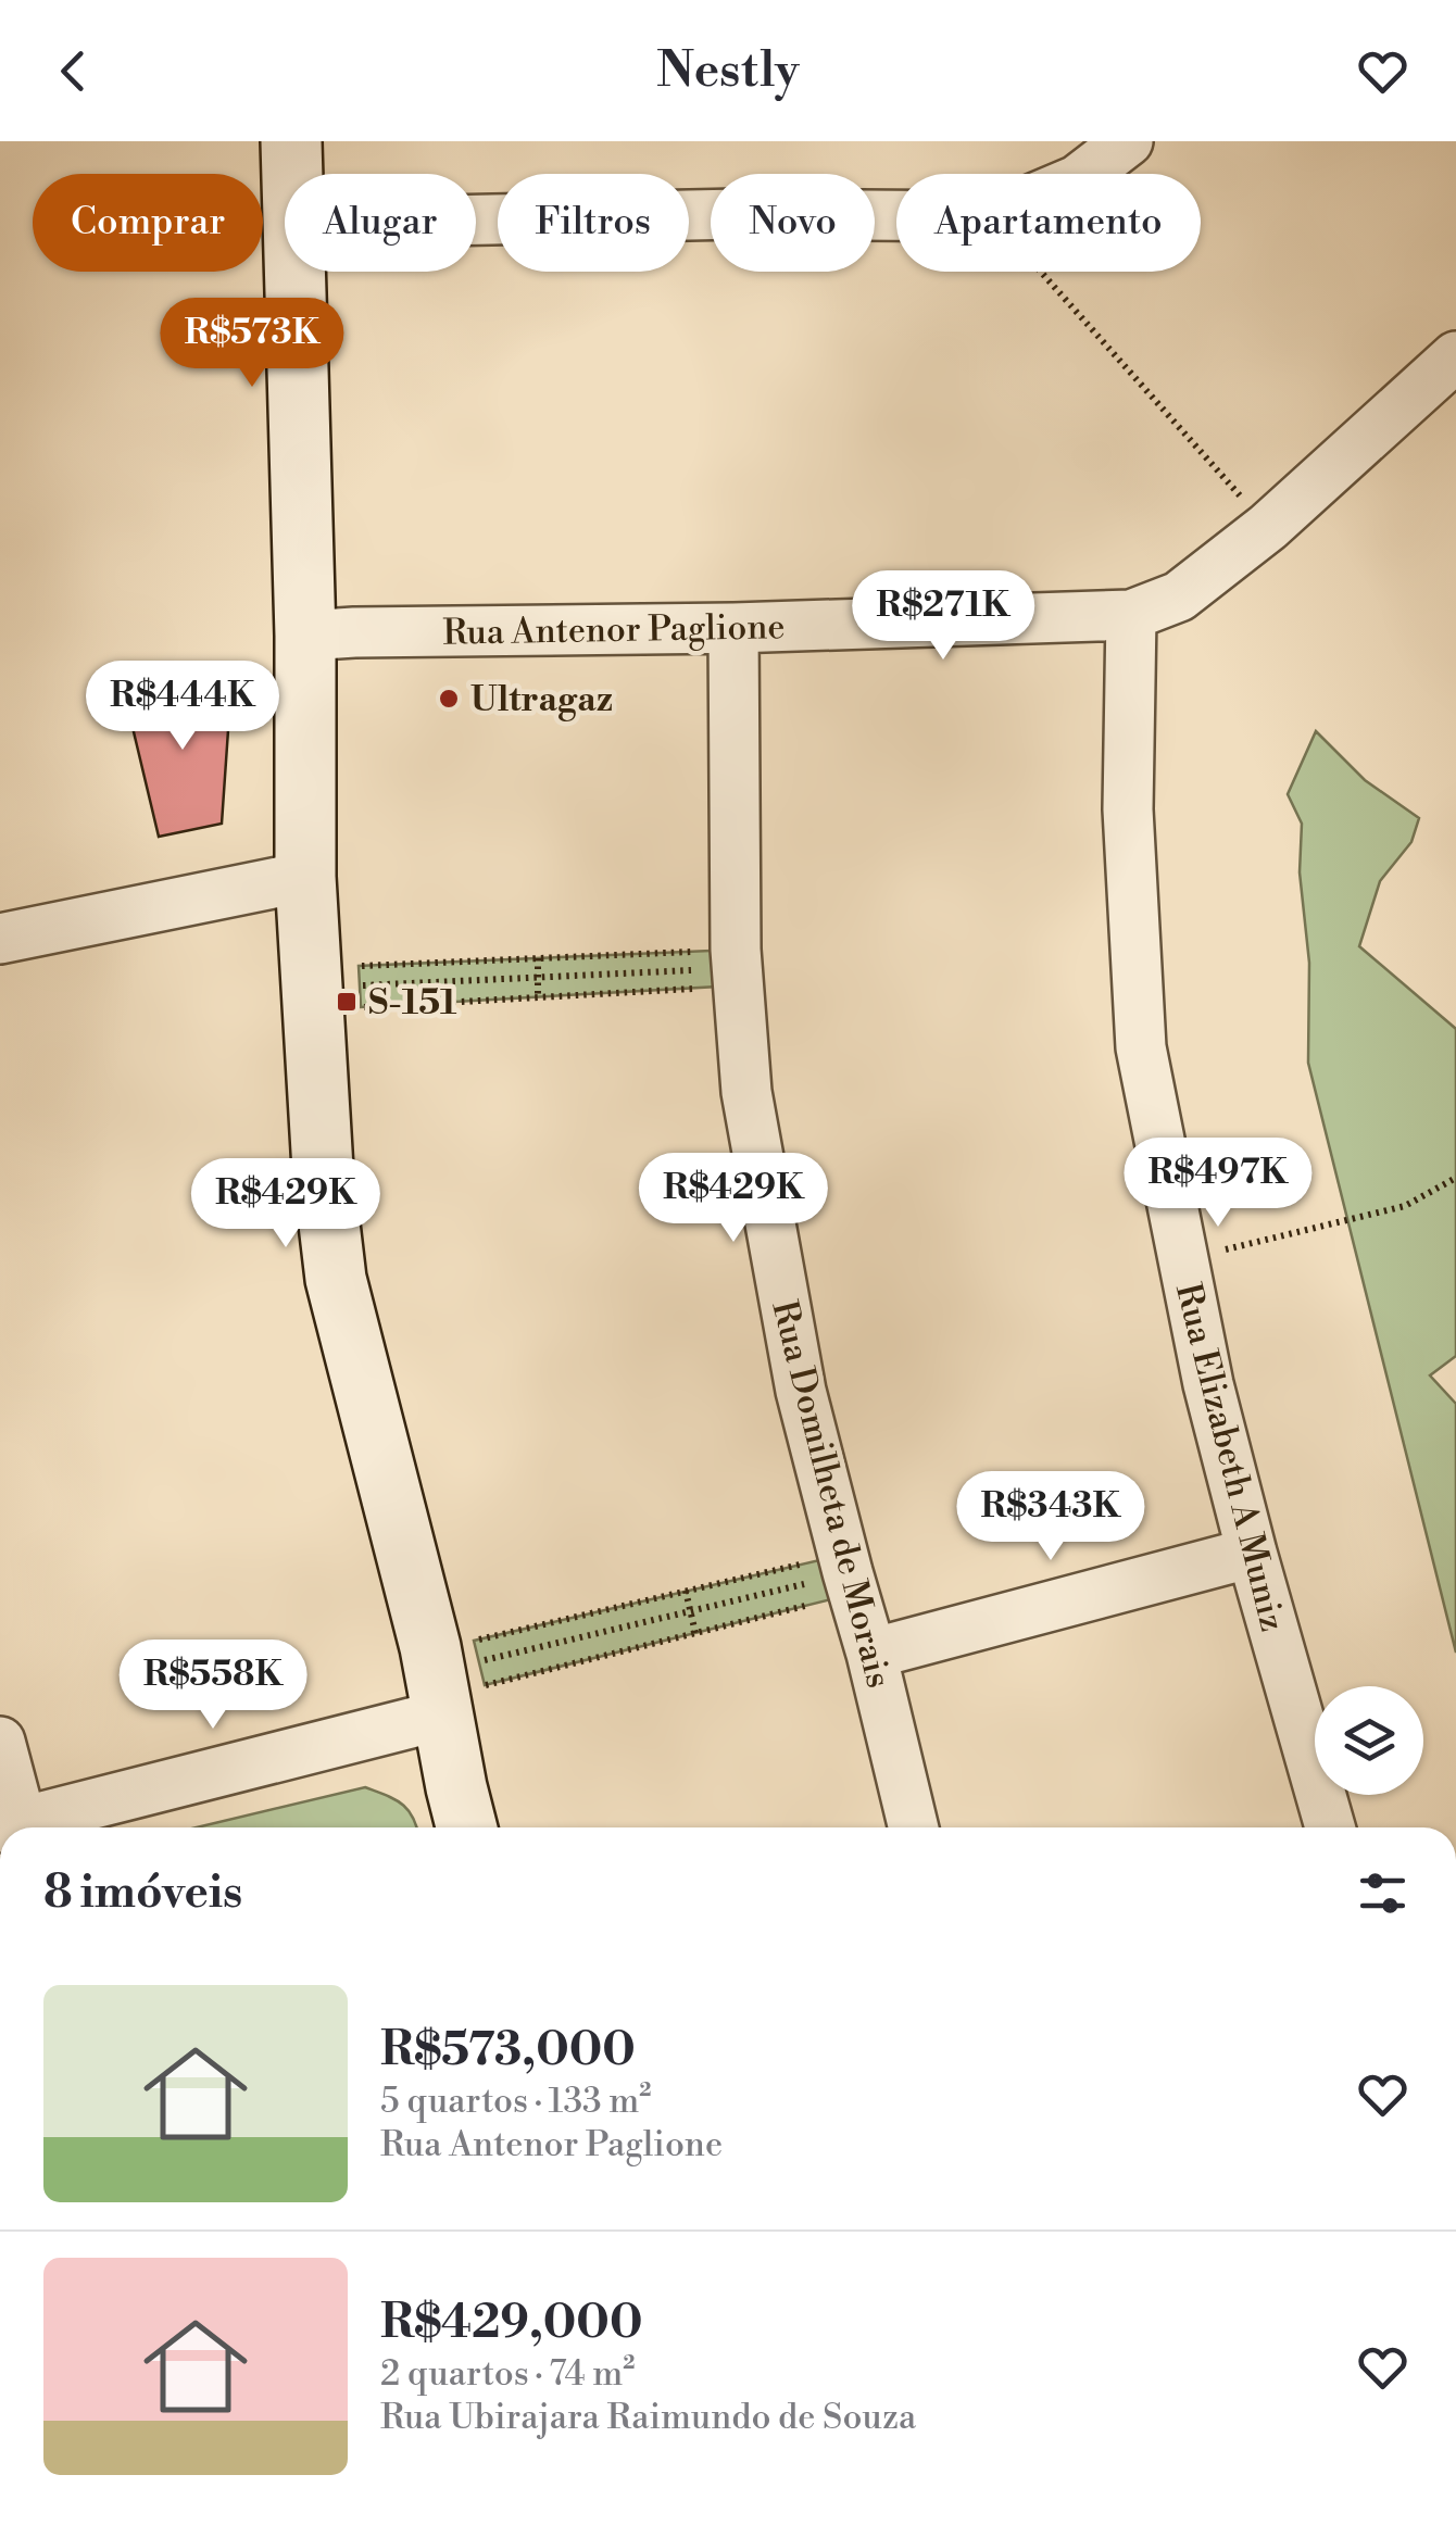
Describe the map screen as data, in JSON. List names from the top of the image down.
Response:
{
  "streets": {
    "street": ["Rua Antenor Paglione", "Rua Elizabeth A Muniz", "Rua Domilheta de Morais"]
  },
  "crossings": [
    ["Rua Antenor Paglione", "Rua Elizabeth A Muniz"],
    ["Rua Antenor Paglione", "Rua Domilheta de Morais"]
  ],
  "places": {
    "other": ["Ultragaz"],
    "transit": ["S-151"]
  },
  "page": {
    "header": "Nestly",
    "chip": [
      "Comprar",
      "Alugar",
      "Filtros",
      "Novo",
      "Apartamento"
    ],
    "price": [
      "R$573K",
      "R$271K",
      "R$444K",
      "R$497K",
      "R$429K",
      "R$429K",
      "R$343K",
      "R$558K"
    ],
    "heading": "8 imóveis",
    "list": [
      {
        "name": "R$573,000",
        "note": "5 quartos · 133 m² · Rua Antenor Paglione"
      },
      {
        "name": "R$429,000",
        "note": "2 quartos · 74 m² · Rua Ubirajara Raimundo de Souza"
      }
    ]
  }
}
